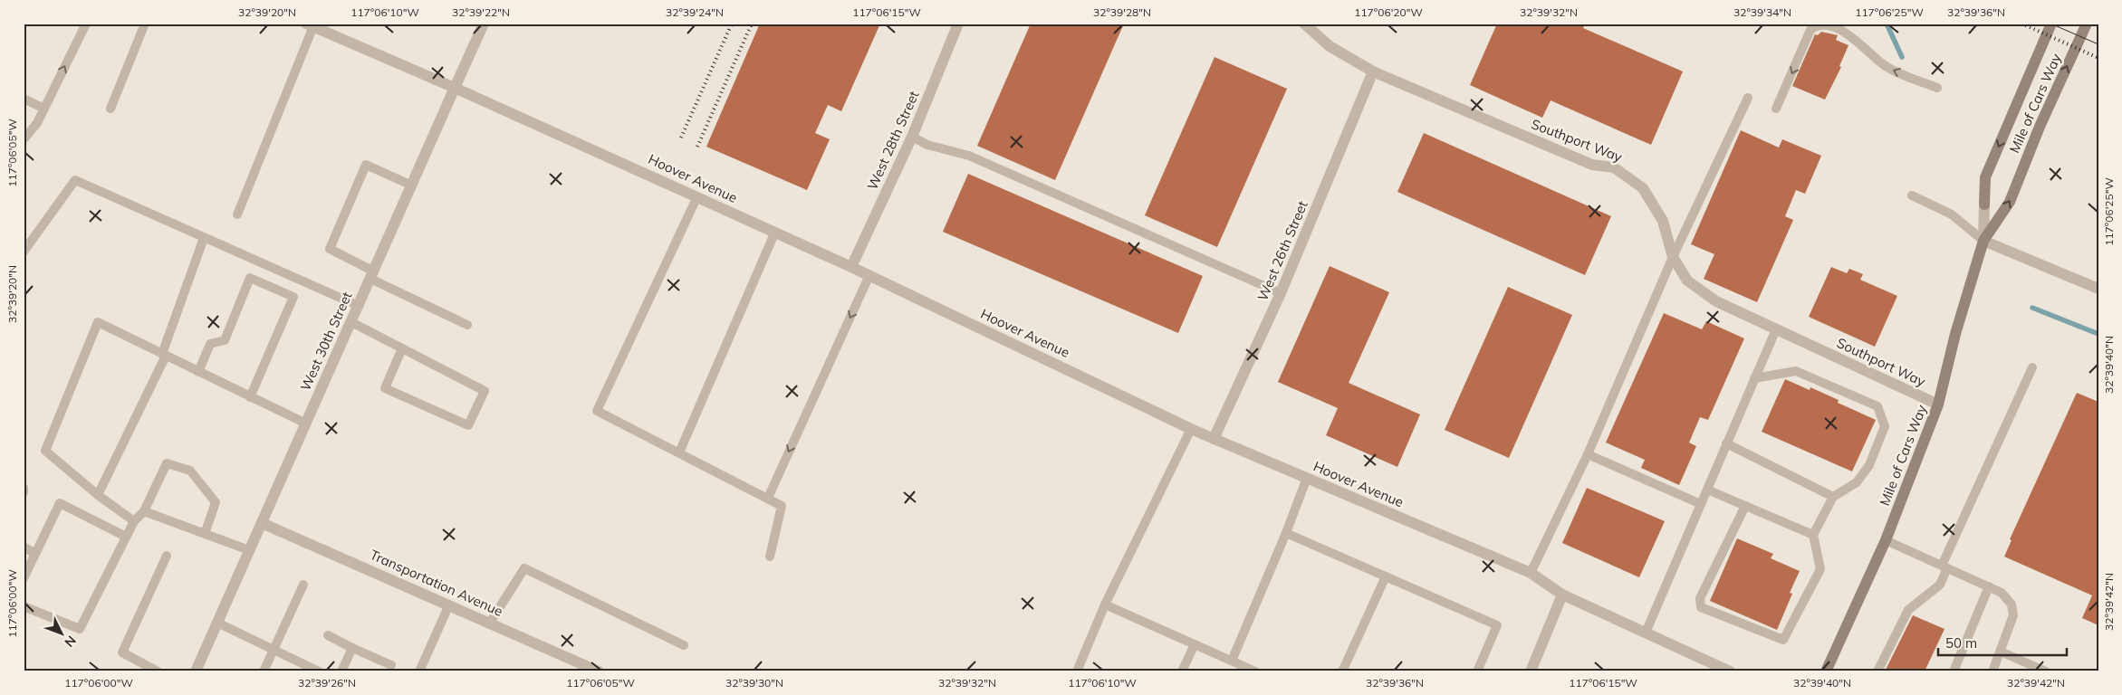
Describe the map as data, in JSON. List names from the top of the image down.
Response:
{
  "streets": {
    "main road": ["Mile of Cars Way"],
    "street": [
      "West 28th Street",
      "Southport Way",
      "Hoover Avenue",
      "West 26th Street",
      "West 30th Street",
      "Transportation Avenue"
    ]
  },
  "crossings": [
    ["Mile of Cars Way", "Southport Way"],
    ["West 28th Street", "Hoover Avenue"],
    ["Southport Way", "West 26th Street"],
    ["Hoover Avenue", "West 26th Street"],
    ["Hoover Avenue", "West 30th Street"],
    ["West 30th Street", "Transportation Avenue"]
  ],
  "scale_bar": "50 m",
  "north": "bottom right",
  "coordinates": [
    "32°39'20\"N",
    "117°06'10\"W",
    "32°39'22\"N",
    "32°39'24\"N",
    "117°06'15\"W",
    "32°39'28\"N",
    "117°06'20\"W",
    "32°39'32\"N",
    "32°39'34\"N",
    "117°06'25\"W",
    "32°39'36\"N",
    "117°06'05\"W",
    "32°39'40\"N",
    "32°39'42\"N",
    "117°06'00\"W",
    "32°39'26\"N",
    "32°39'30\"N"
  ]
}
